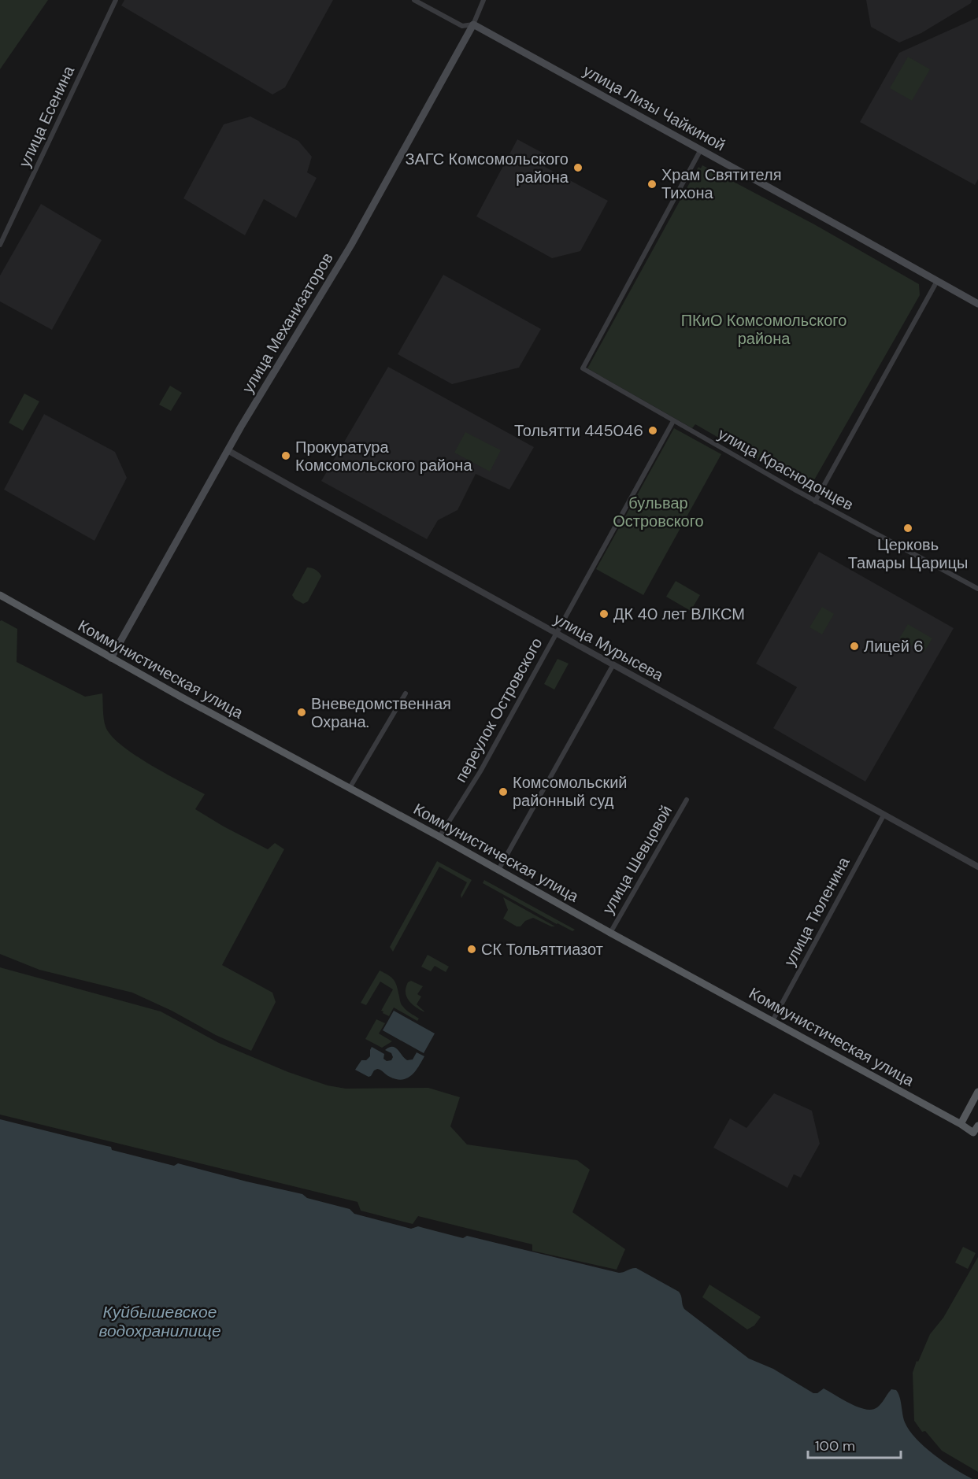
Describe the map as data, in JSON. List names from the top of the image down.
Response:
{
  "streets": {
    "main road": ["улица Лизы Чайкиной", "улица Механизаторов", "Коммунистическая улица"],
    "street": [
      "улица Есенина",
      "улица Краснодонцев",
      "улица Мурысева",
      "переулок Островского",
      "улица Шевцовой",
      "улица Тюленина"
    ]
  },
  "crossings": [
    ["улица Лизы Чайкиной", "улица Механизаторов"],
    ["улица Лизы Чайкиной", "улица Краснодонцев"],
    ["улица Механизаторов", "улица Мурысева"],
    ["улица Механизаторов", "Коммунистическая улица"],
    ["улица Краснодонцев", "переулок Островского"],
    ["улица Мурысева", "переулок Островского"],
    ["улица Мурысева", "улица Тюленина"],
    ["Коммунистическая улица", "переулок Островского"],
    ["Коммунистическая улица", "улица Шевцовой"],
    ["Коммунистическая улица", "улица Тюленина"]
  ],
  "water": ["Куйбышевское водохранилище"],
  "parks": ["ПКиО Комсомольского района", "бульвар Островского"],
  "places": [
    "ЗАГС Комсомольского района",
    "Храм Святителя Тихона",
    "Тольятти 445046",
    "Прокуратура Комсомольского района",
    "Церковь Тамары Царицы",
    "ДК 40 лет ВЛКСМ",
    "Лицей 6",
    "Вневедомственная Охрана.",
    "Комсомольский районный суд",
    "СК Тольяттиазот"
  ],
  "scale_bar": "100 m"
}
